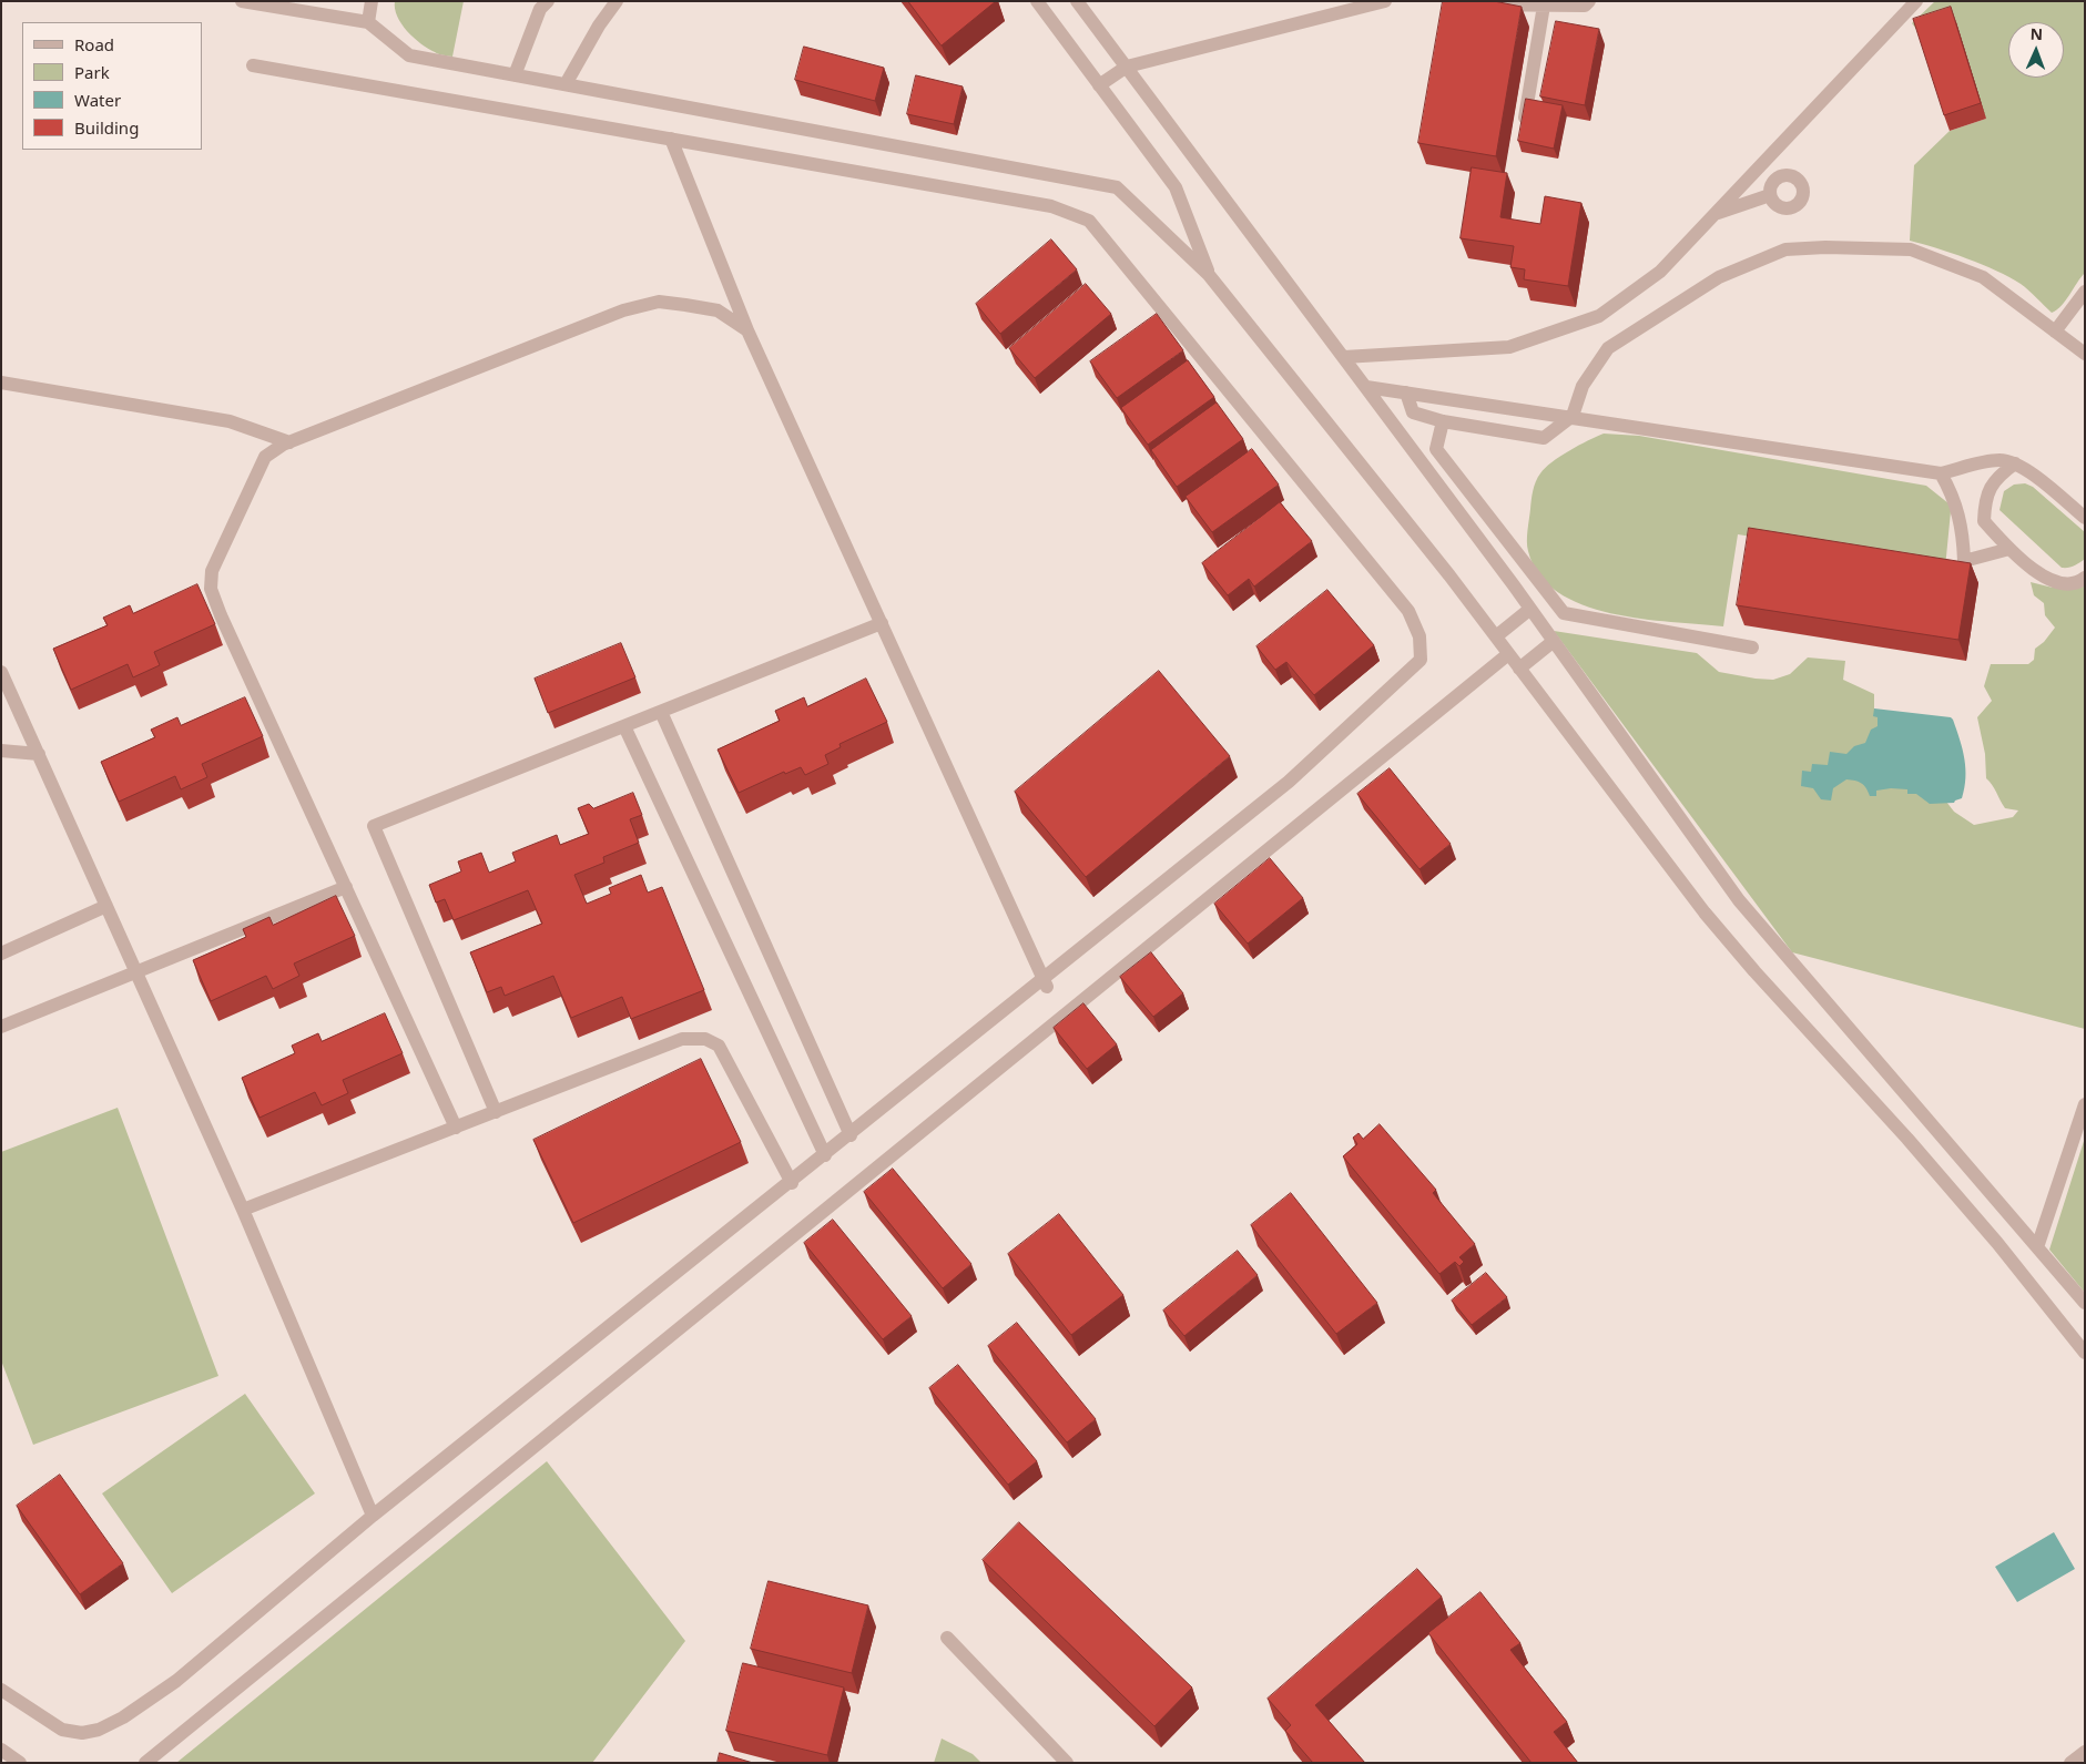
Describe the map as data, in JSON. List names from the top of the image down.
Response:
{
  "legend": [
    "Road",
    "Park",
    "Water",
    "Building"
  ],
  "north": "top"
}
